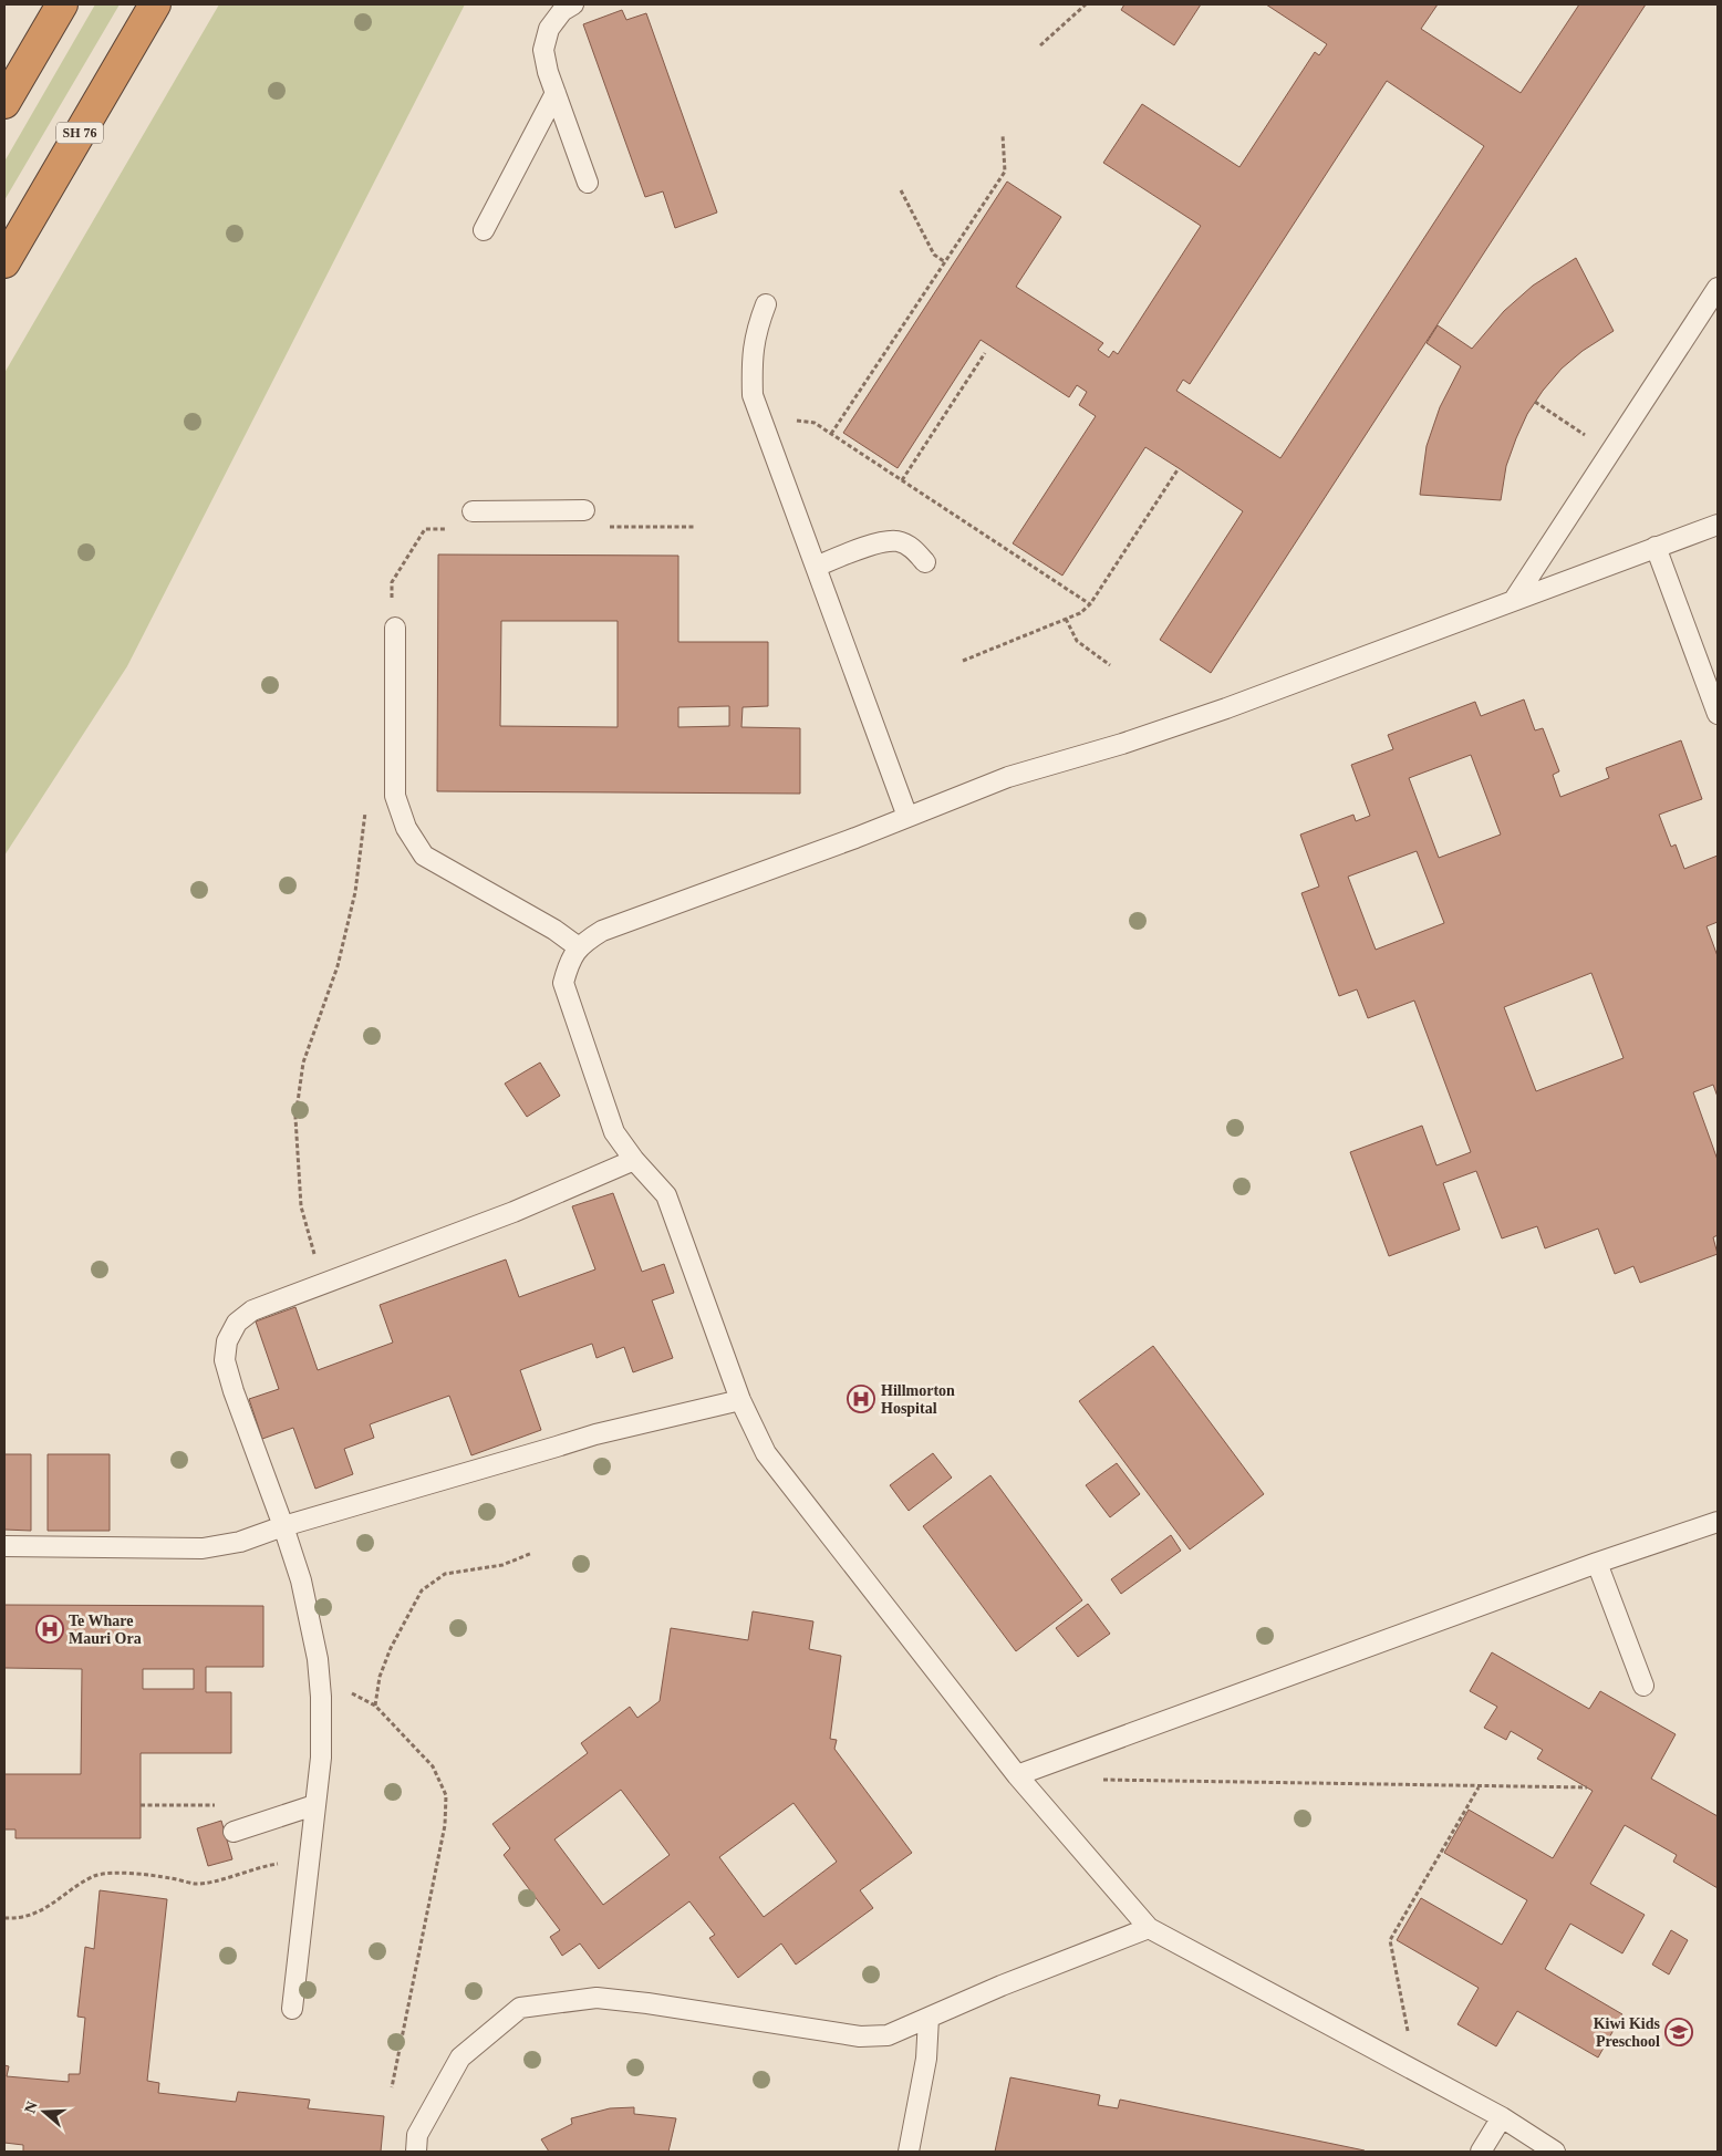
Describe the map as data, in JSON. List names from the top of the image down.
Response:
{
  "streets": {
    "highway": ["SH 76"]
  },
  "places": {
    "hospital": ["Hillmorton Hospital", "Te Whare Mauri Ora"],
    "school or university": ["Kiwi Kids Preschool"]
  },
  "north": "left"
}
